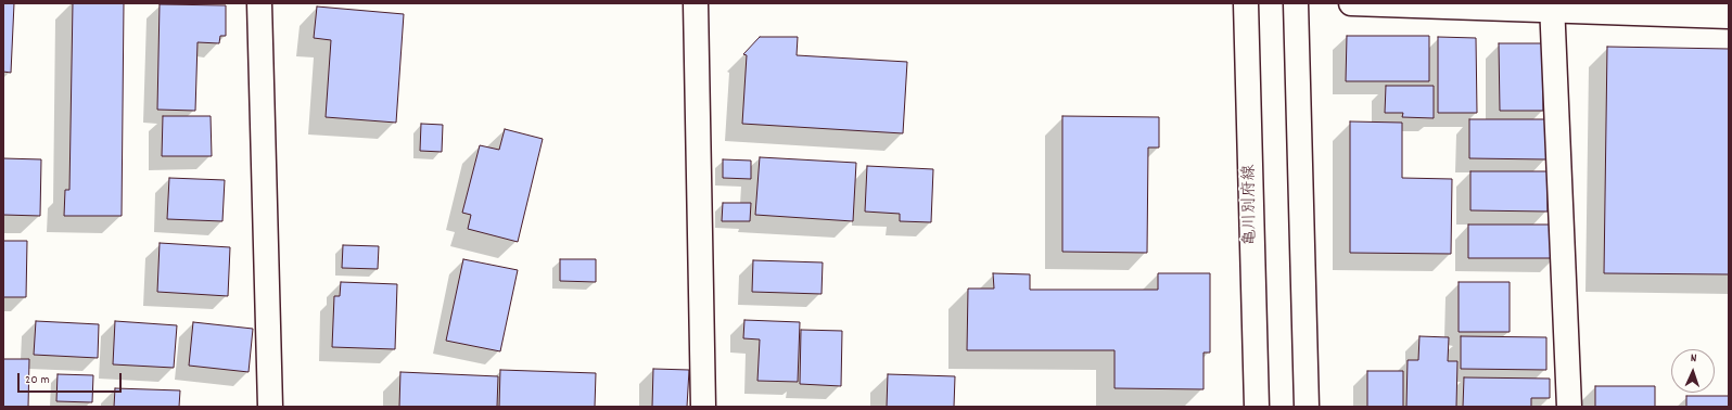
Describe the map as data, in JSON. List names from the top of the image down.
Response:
{
  "streets": {
    "street": ["亀川別府線"]
  },
  "scale_bar": "20 m",
  "north": "top"
}
